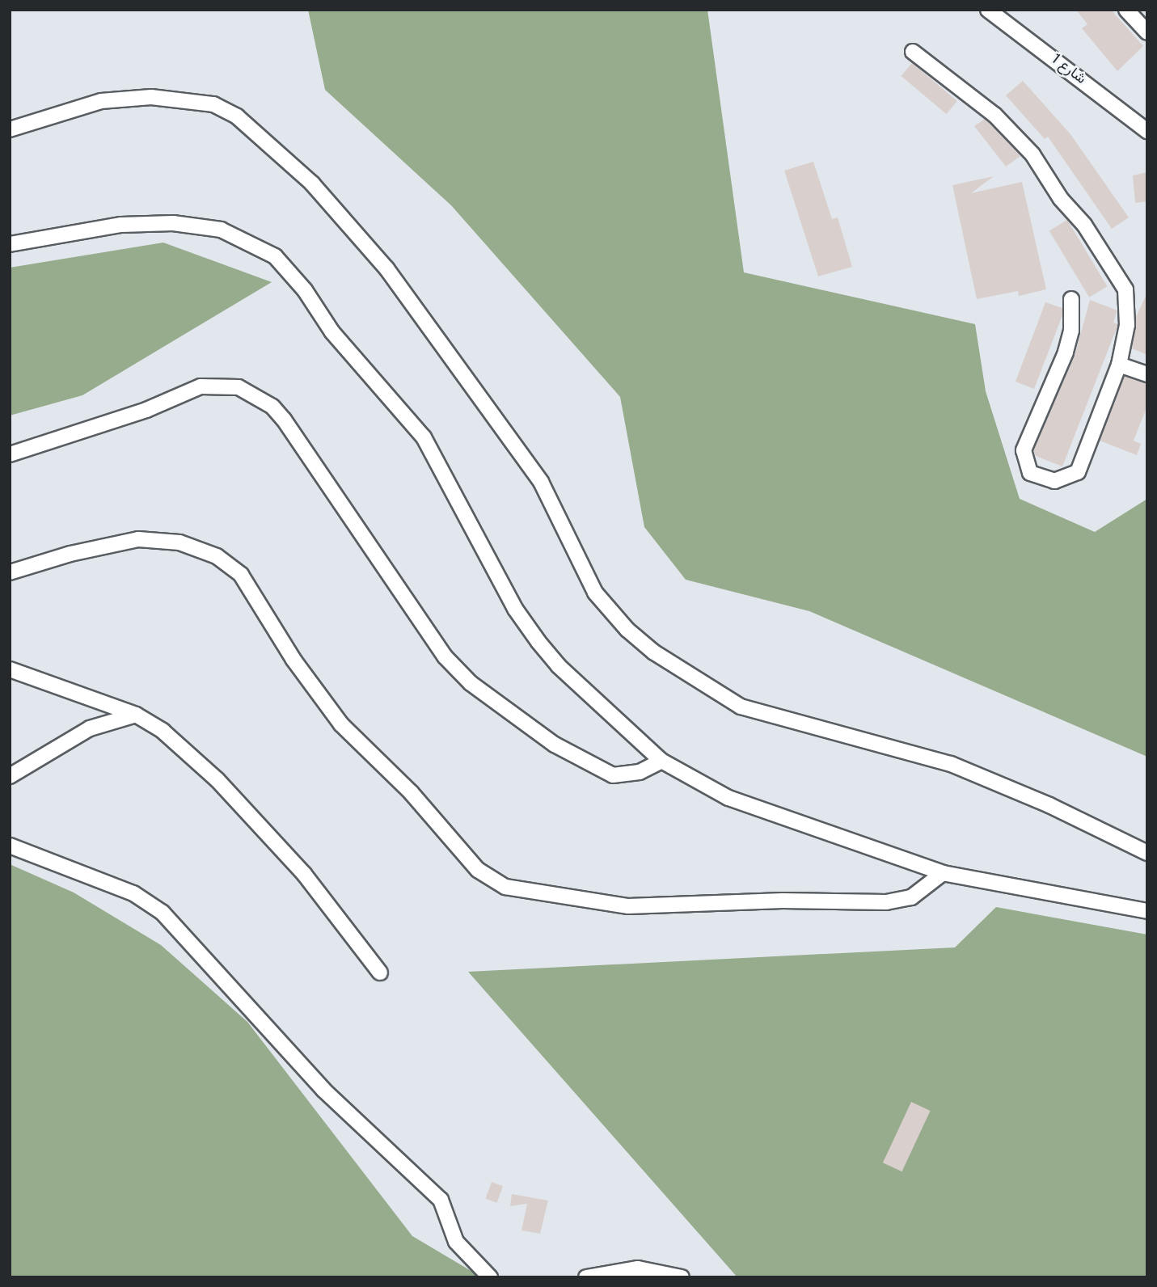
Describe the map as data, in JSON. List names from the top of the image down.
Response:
{
  "streets": {
    "street": ["شارع 1"]
  }
}
